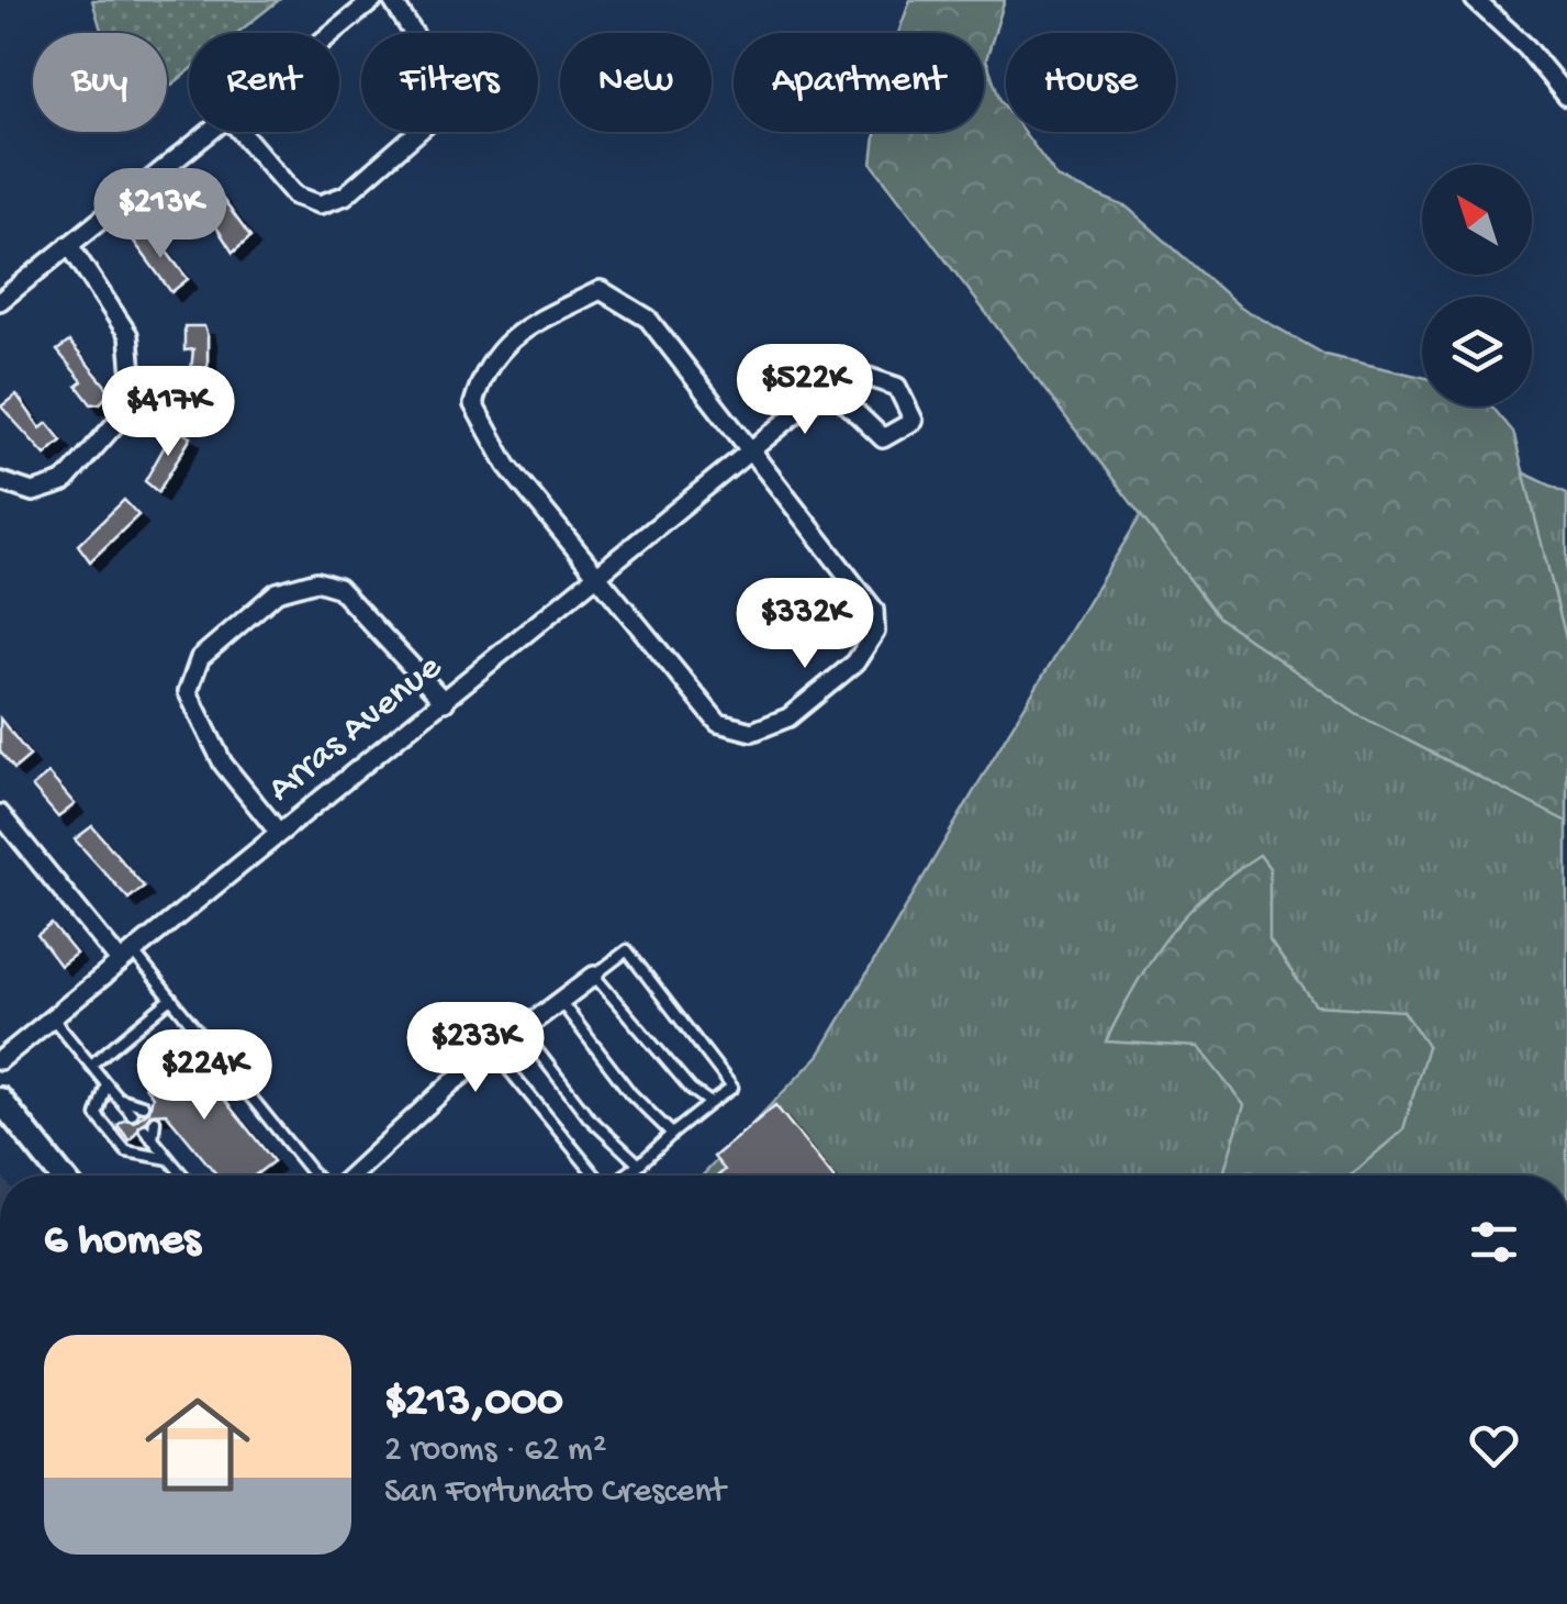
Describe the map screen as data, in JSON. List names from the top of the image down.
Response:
{
  "streets": {
    "street": ["Arras Avenue"]
  },
  "north": "top left",
  "page": {
    "chip": [
      "Buy",
      "Rent",
      "Filters",
      "New",
      "Apartment",
      "House"
    ],
    "price": [
      "$213K",
      "$522K",
      "$417K",
      "$332K",
      "$233K",
      "$224K"
    ],
    "heading": "6 homes",
    "list": [
      {
        "name": "$213,000",
        "note": "2 rooms · 62 m² · San Fortunato Crescent"
      }
    ]
  }
}
